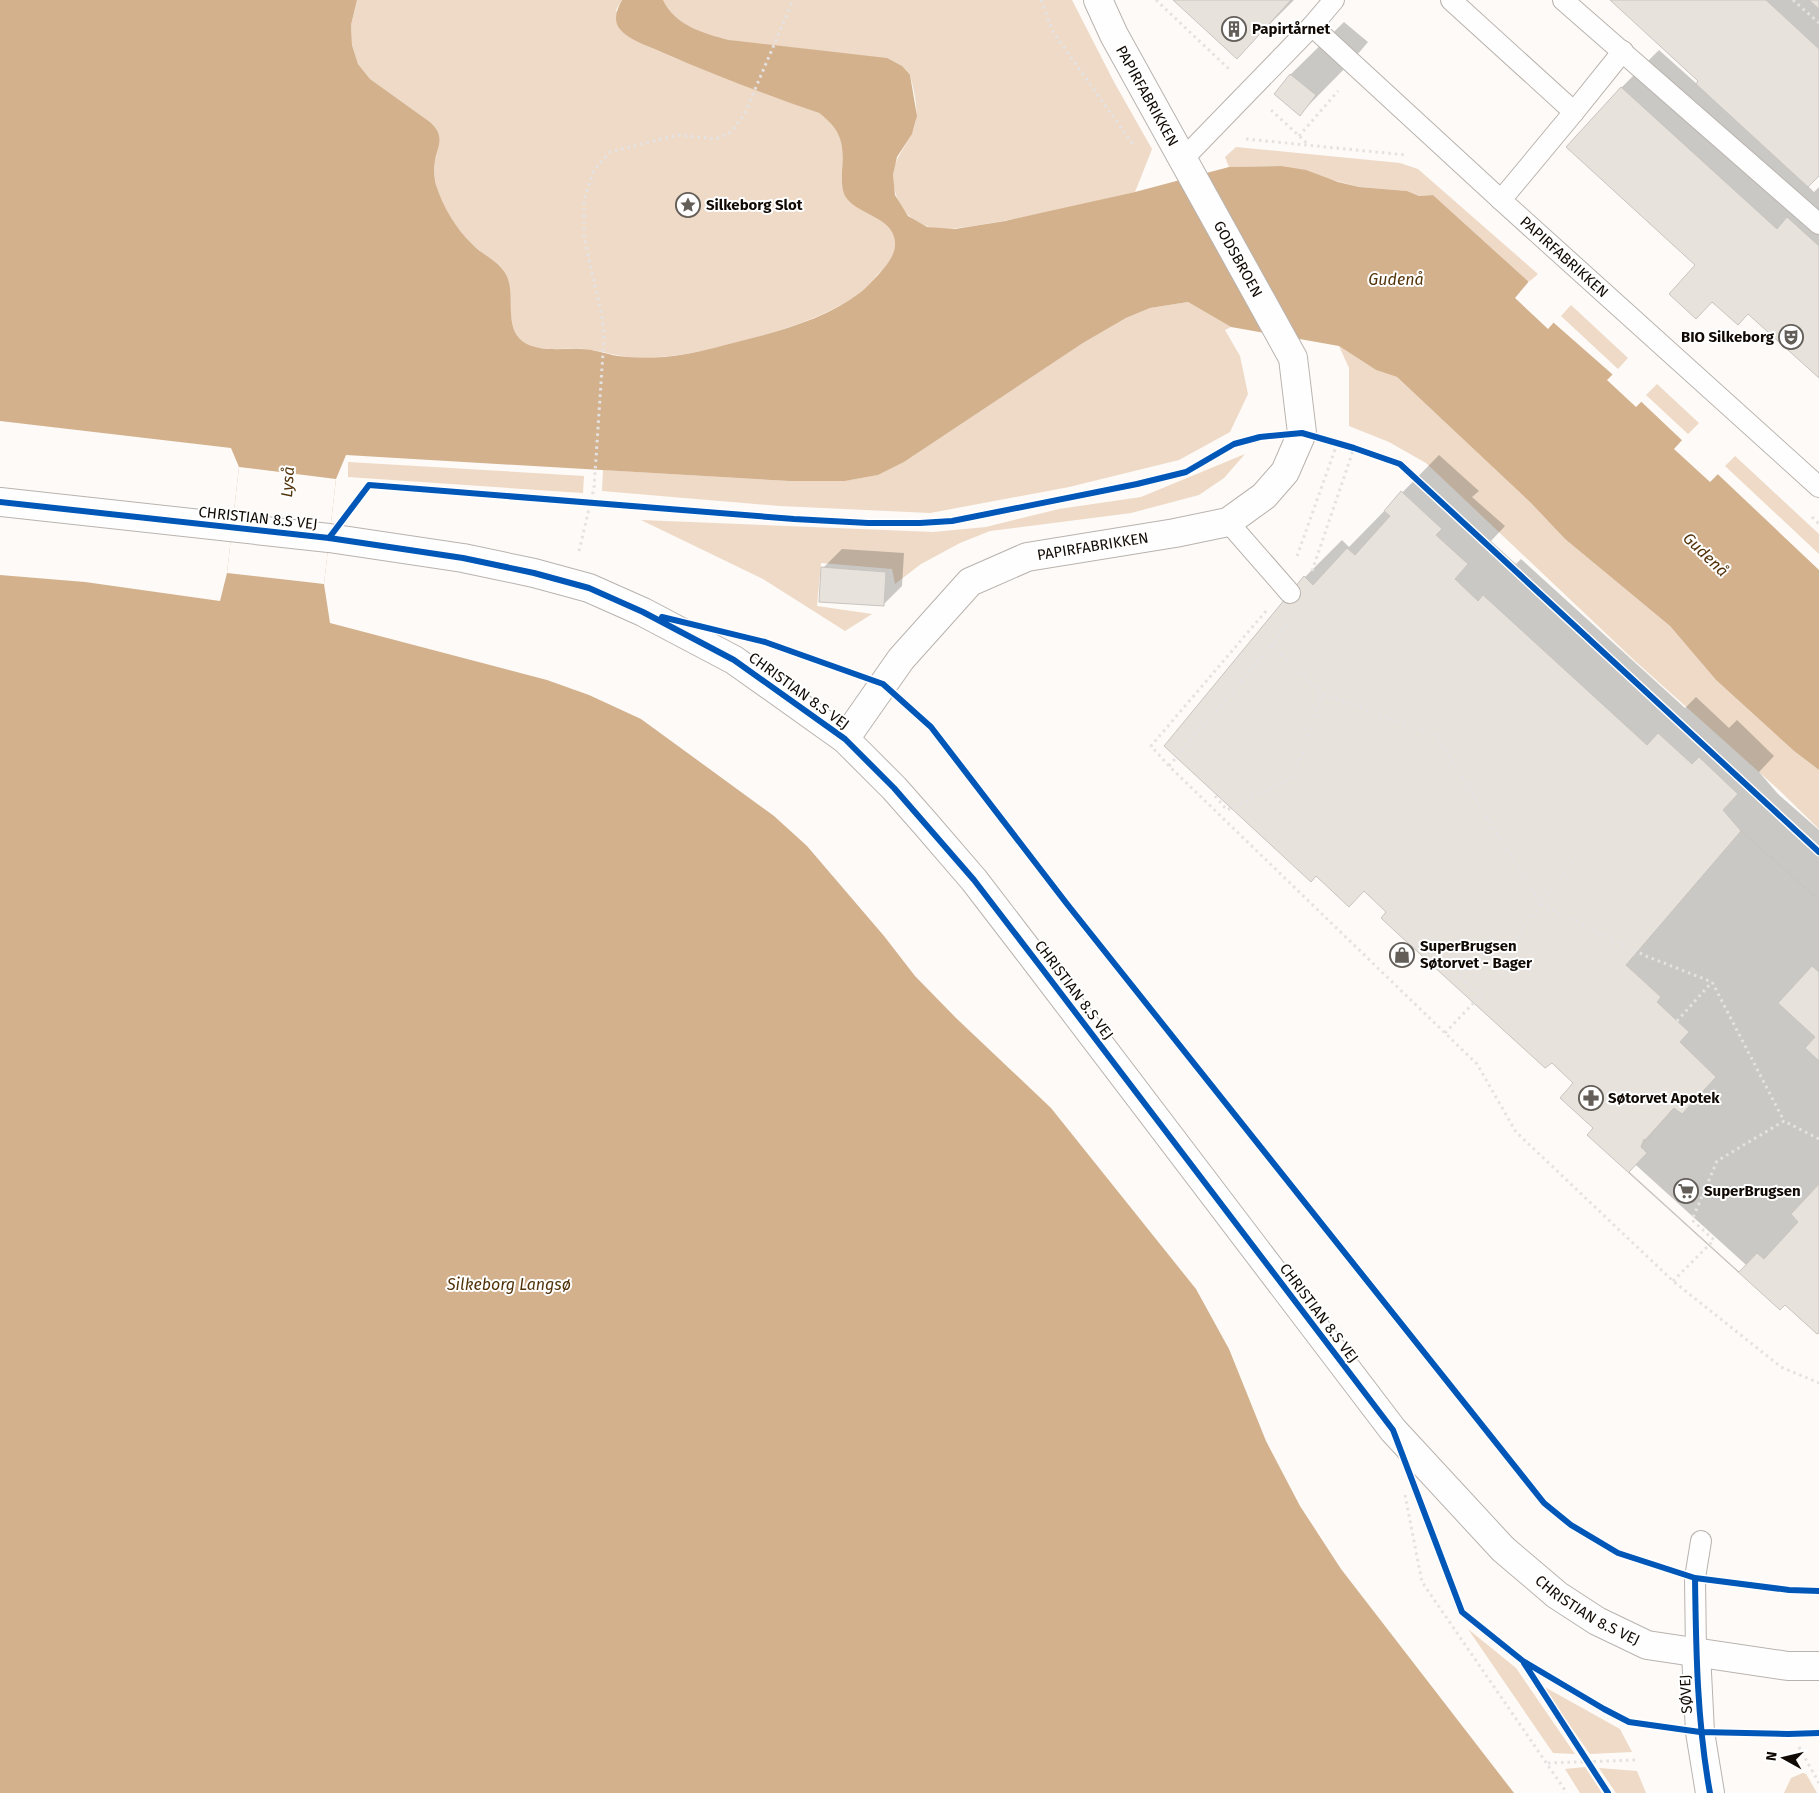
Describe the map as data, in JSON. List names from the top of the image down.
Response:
{
  "streets": {
    "street": [
      "PAPIRFABRIKKEN",
      "GODSBROEN",
      "CHRISTIAN 8.S VEJ",
      "SØVEJ"
    ]
  },
  "crossings": [
    ["PAPIRFABRIKKEN", "GODSBROEN"],
    ["PAPIRFABRIKKEN", "CHRISTIAN 8.S VEJ"],
    ["CHRISTIAN 8.S VEJ", "SØVEJ"]
  ],
  "water": ["Gudenå", "Lyså", "Silkeborg Langsø"],
  "places": {
    "building": ["Papirtårnet"],
    "place": ["Silkeborg Slot"],
    "theatre": ["BIO Silkeborg"],
    "shop": ["SuperBrugsen Søtorvet - Bager"],
    "pharmacy": ["Søtorvet Apotek"],
    "supermarket": ["SuperBrugsen"]
  },
  "north": "left"
}
